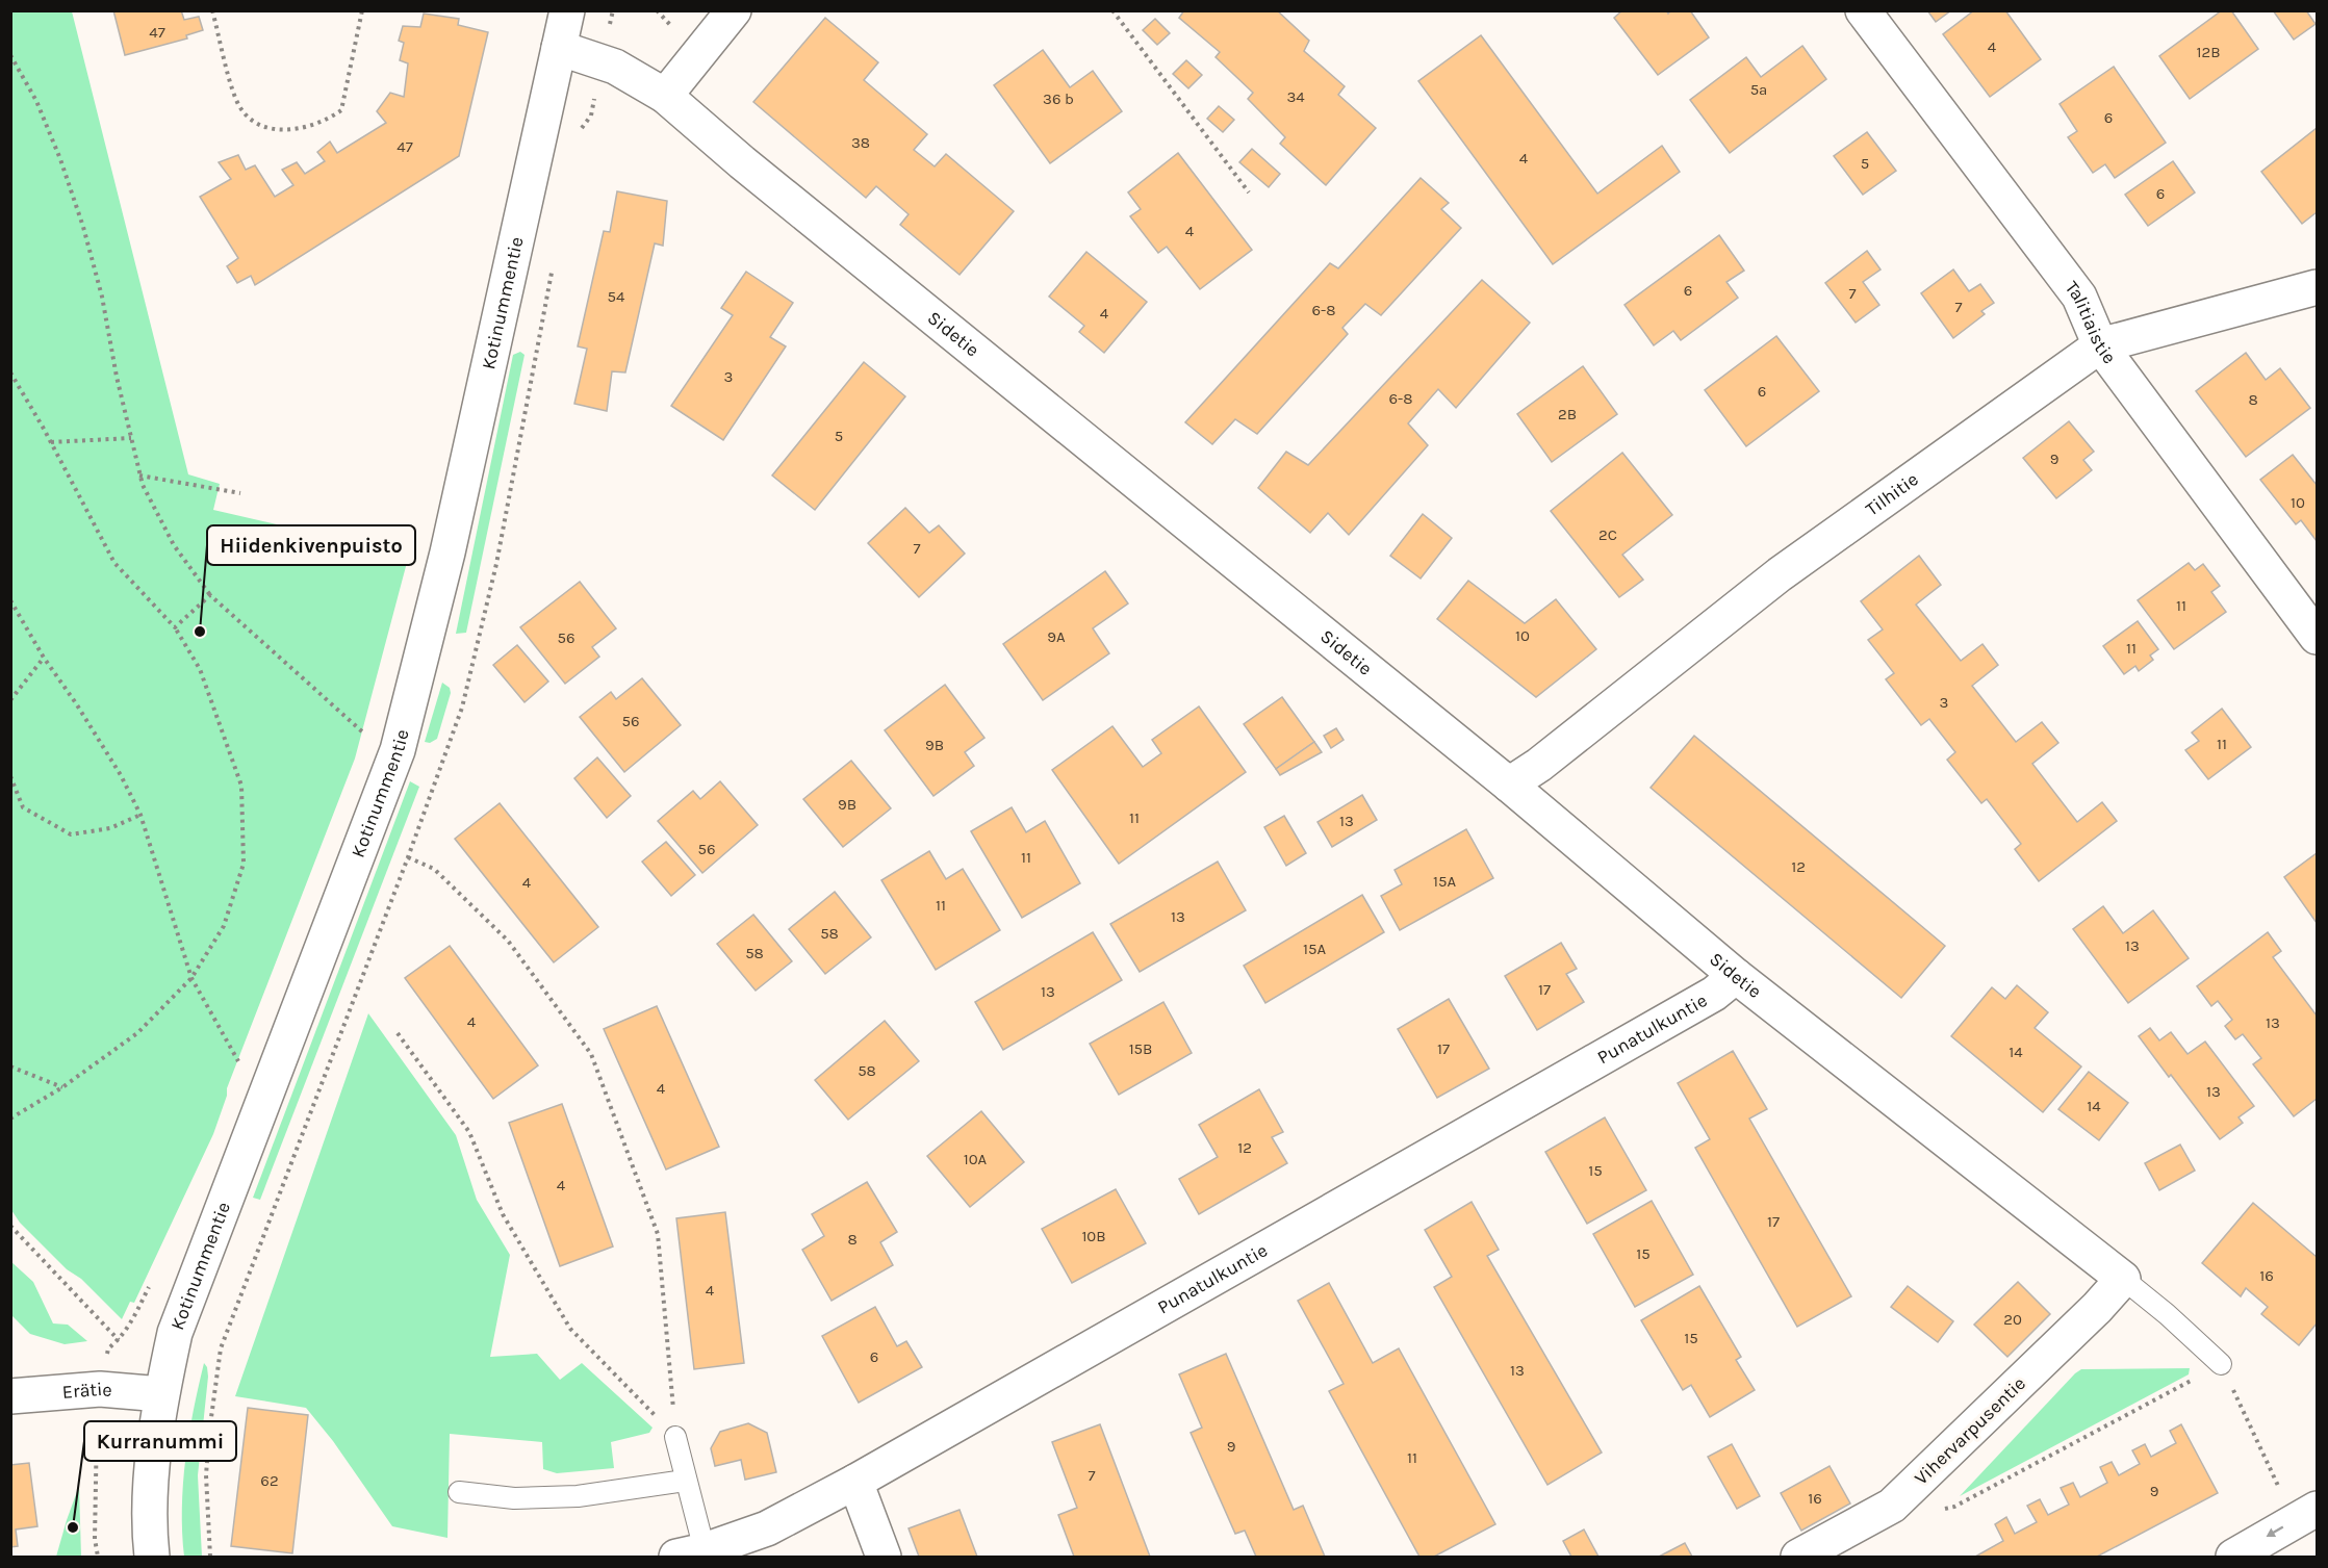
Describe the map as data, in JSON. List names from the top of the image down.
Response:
{
  "streets": {
    "street": [
      "Kotinummentie",
      "Talitiaistie",
      "Sidetie",
      "Tilhitie",
      "Punatulkuntie",
      "Erätie",
      "Vihervarpusentie"
    ]
  },
  "crossings": [
    ["Kotinummentie", "Sidetie"],
    ["Kotinummentie", "Erätie"],
    ["Talitiaistie", "Tilhitie"],
    ["Sidetie", "Tilhitie"],
    ["Sidetie", "Punatulkuntie"],
    ["Sidetie", "Vihervarpusentie"]
  ],
  "places": ["Hiidenkivenpuisto", "Kurranummi"],
  "house_numbers": [
    "47",
    "4",
    "12B",
    "5a",
    "34",
    "36 b",
    "6",
    "38",
    "47",
    "4",
    "5",
    "6",
    "4",
    "6",
    "7",
    "54",
    "7",
    "6-8",
    "4",
    "3",
    "6",
    "6-8",
    "8",
    "2B",
    "5",
    "9",
    "10",
    "2C",
    "7",
    "11",
    "10",
    "9A",
    "56",
    "11",
    "3",
    "56",
    "11",
    "9B",
    "9B",
    "11",
    "13",
    "56",
    "11",
    "12",
    "15A",
    "4",
    "11",
    "13",
    "58",
    "13",
    "15A",
    "58",
    "17",
    "13",
    "4",
    "13",
    "15B",
    "17",
    "14",
    "58",
    "4",
    "13",
    "14",
    "12",
    "10A",
    "15",
    "4",
    "17",
    "10B",
    "8",
    "15",
    "16",
    "4",
    "20",
    "15",
    "6",
    "13",
    "9",
    "11",
    "7",
    "62",
    "9",
    "16"
  ]
}
